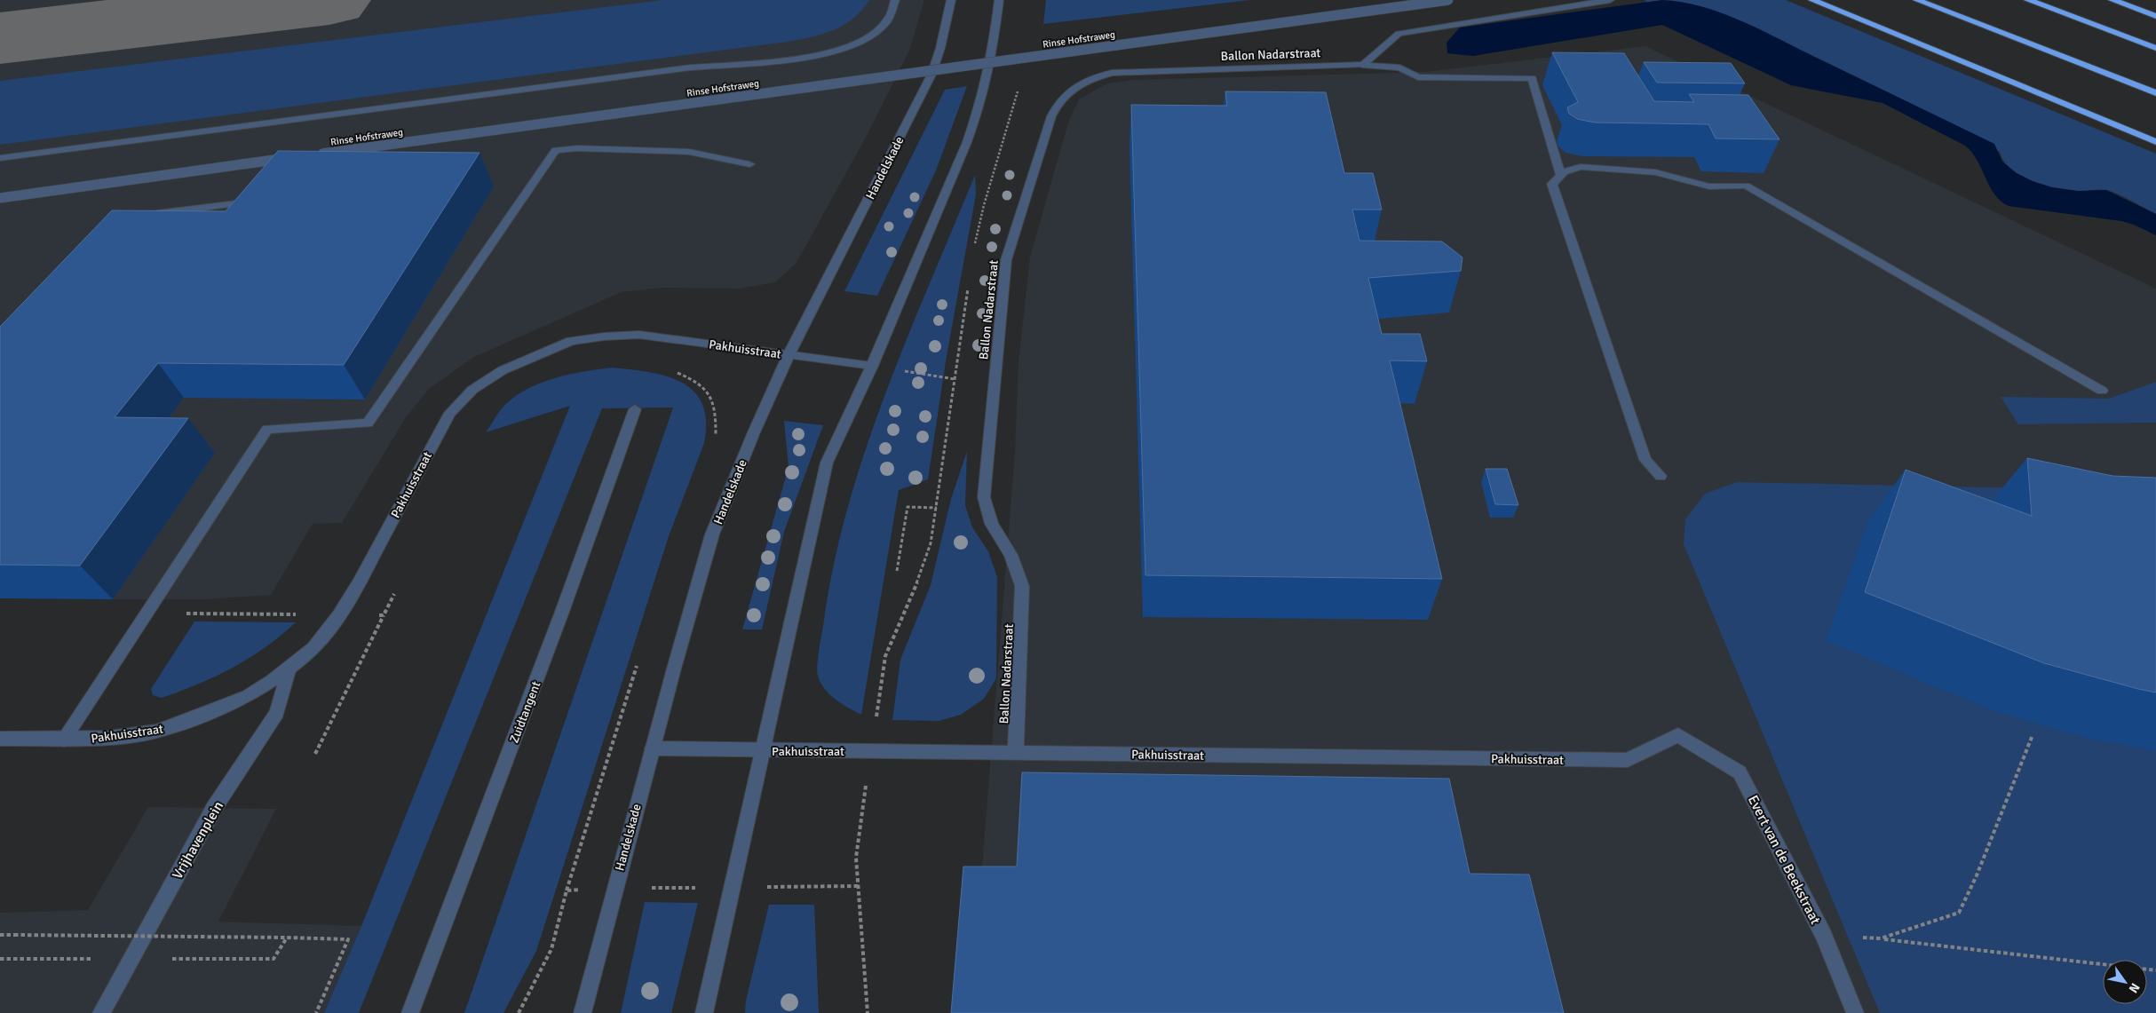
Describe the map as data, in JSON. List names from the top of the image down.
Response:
{
  "streets": {
    "street": [
      "Rinse Hofstraweg",
      "Ballon Nadarstraat",
      "Handelskade",
      "Pakhuisstraat",
      "Zuidtangent",
      "Vrijhavenplein",
      "Evert van de Beekstraat"
    ]
  },
  "crossings": [
    ["Ballon Nadarstraat", "Pakhuisstraat"],
    ["Handelskade", "Pakhuisstraat"],
    ["Pakhuisstraat", "Vrijhavenplein"],
    ["Pakhuisstraat", "Evert van de Beekstraat"]
  ],
  "north": "bottom right"
}
